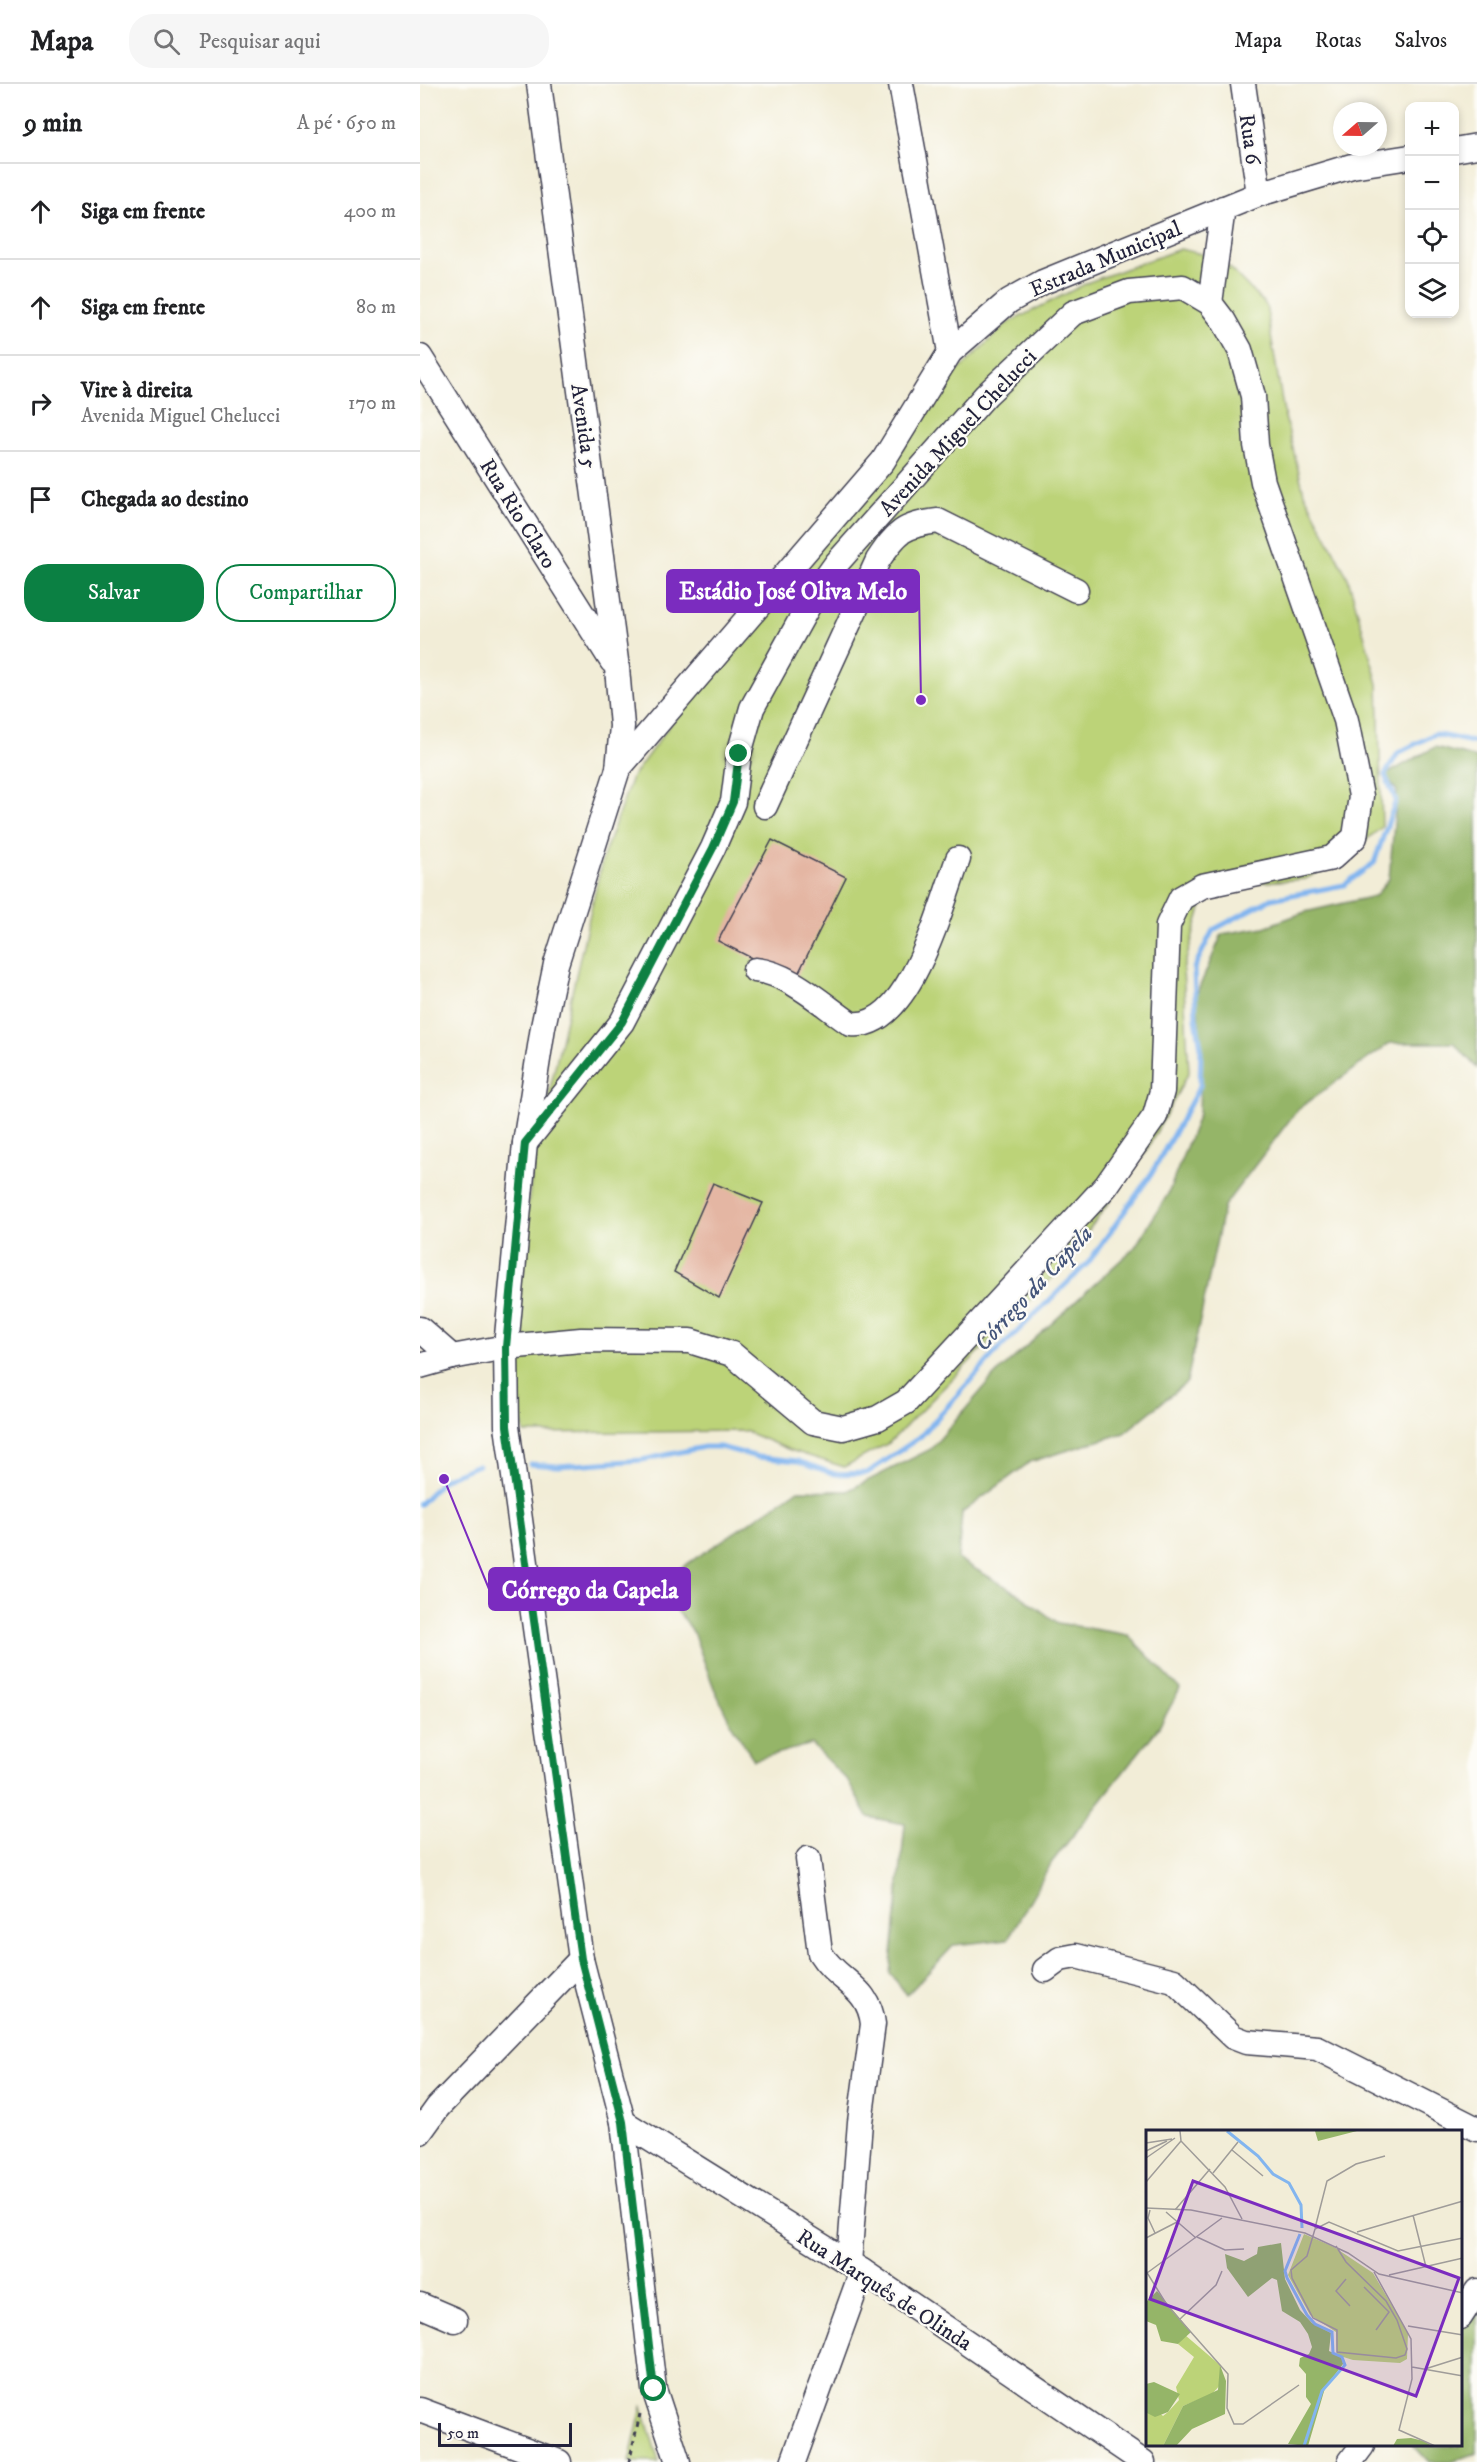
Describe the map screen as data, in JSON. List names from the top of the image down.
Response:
{
  "streets": {
    "street": [
      "Rua 6",
      "Estrada Municipal",
      "Avenida 5",
      "Avenida Miguel Chelucci",
      "Rua Rio Claro",
      "Rua Marquês de Olinda"
    ]
  },
  "crossings": [
    ["Rua 6", "Estrada Municipal"],
    ["Estrada Municipal", "Avenida 5"],
    ["Avenida 5", "Rua Rio Claro"]
  ],
  "water": ["Córrego da Capela"],
  "places": ["Estádio José Oliva Melo", "Córrego da Capela"],
  "scale_bar": "50 m",
  "north": "left",
  "page": {
    "header": "Mapa",
    "search": "Pesquisar aqui",
    "nav": ["Mapa", "Rotas", "Salvos"],
    "heading": ["9 min", "A pé · 650 m"],
    "map_buttons": ["+", "−"],
    "list": [
      ["Siga em frente", "400 m"],
      ["Siga em frente", "80 m"],
      ["Vire à direita", "Avenida Miguel Chelucci", "170 m"],
      "Chegada ao destino"
    ],
    "buttons": ["Salvar", "Compartilhar"],
    "scale": "50 m"
  }
}
